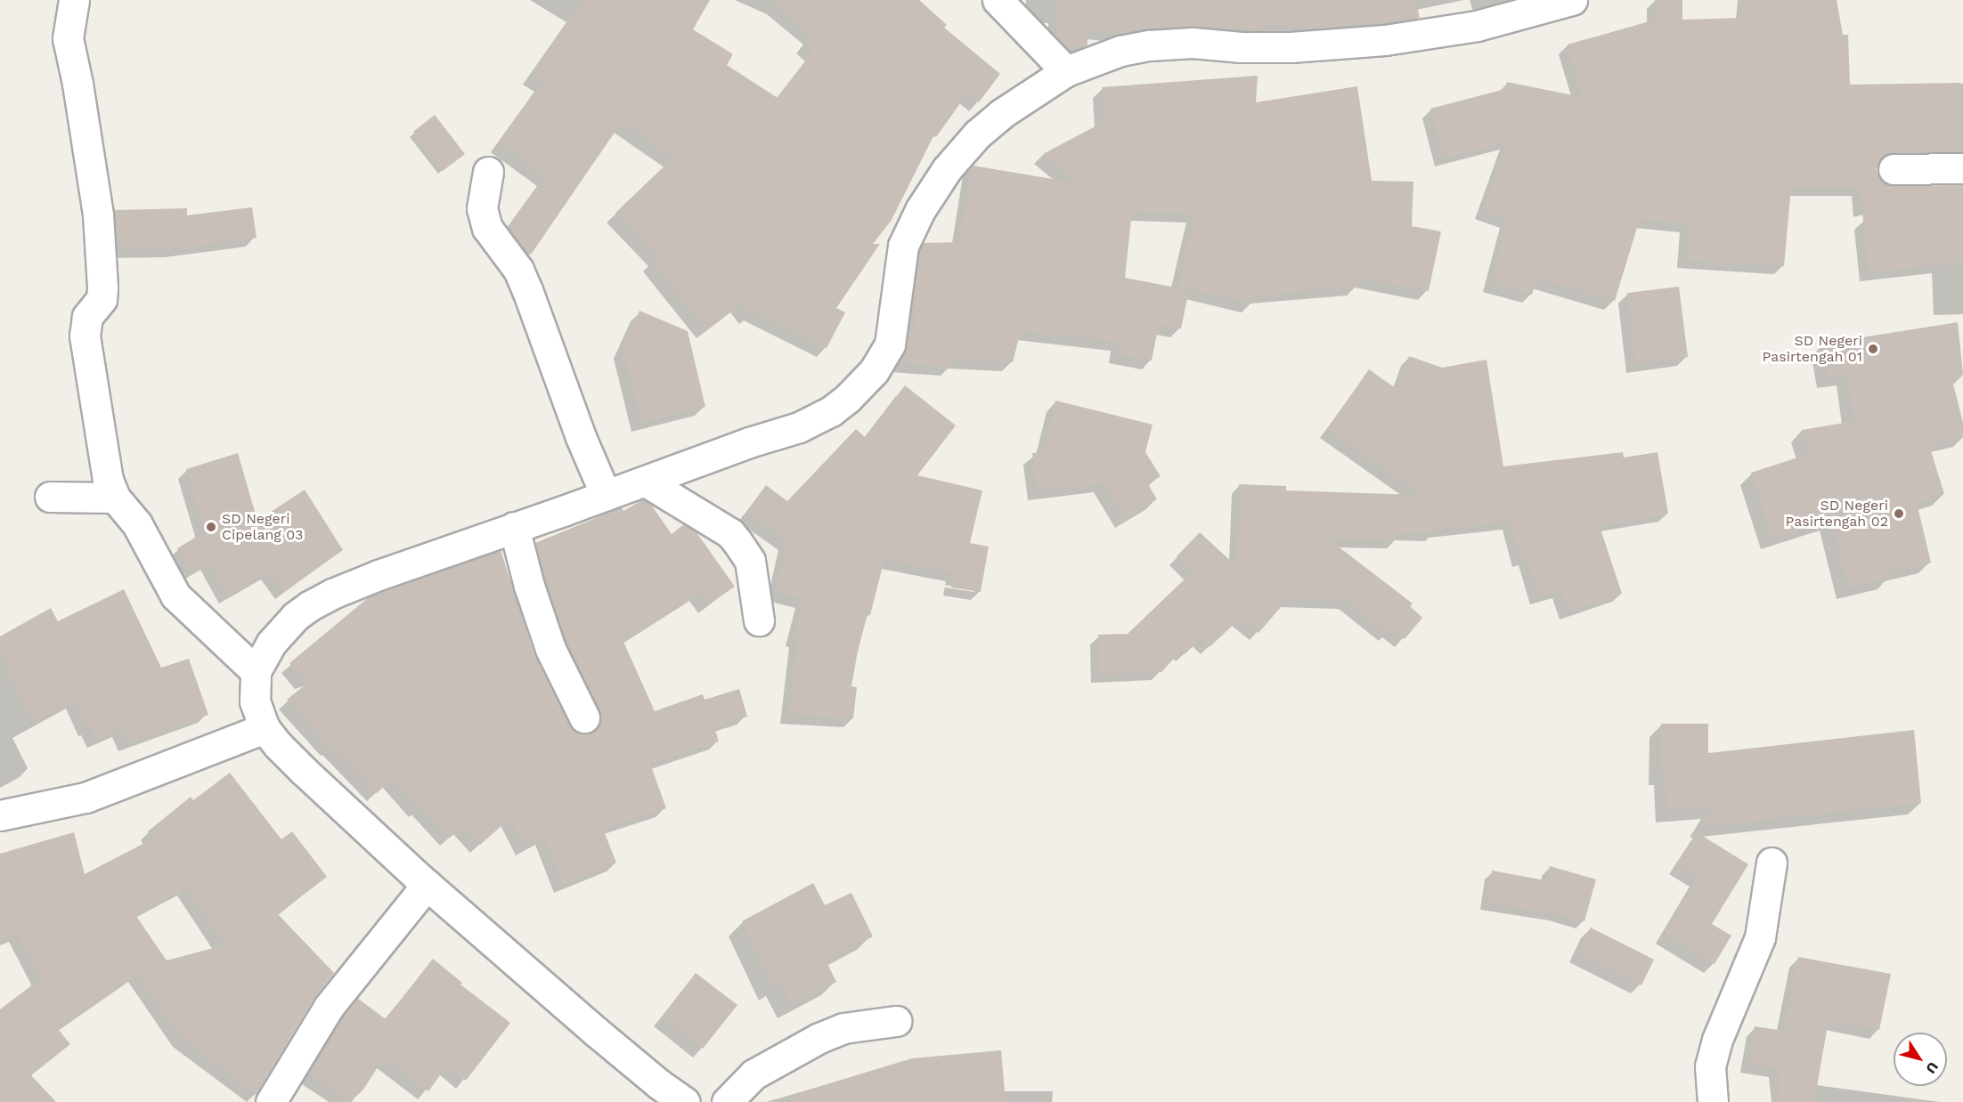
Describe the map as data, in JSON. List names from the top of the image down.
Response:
{
  "places": ["SD Negeri Pasirtengah 01", "SD Negeri Pasirtengah 02", "SD Negeri Cipelang 03"],
  "north": "bottom right"
}
